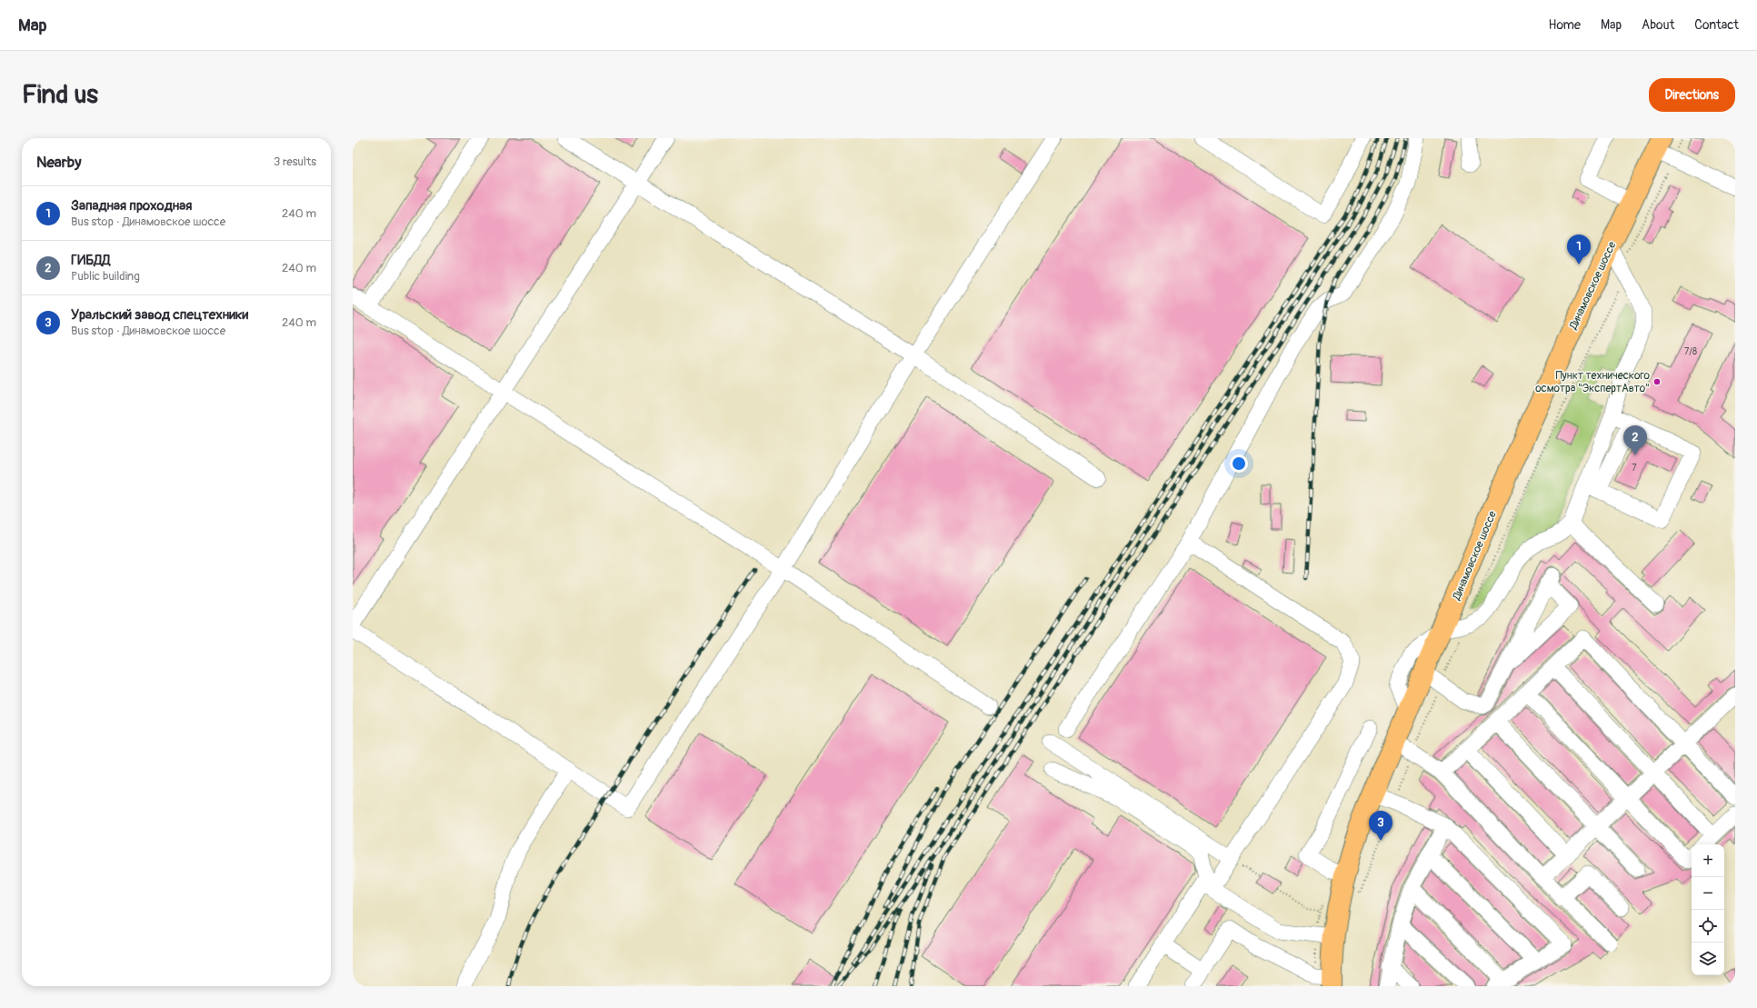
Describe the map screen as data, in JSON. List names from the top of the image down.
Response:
{
  "streets": {
    "main road": ["Динамовское шоссе"]
  },
  "places": ["Пункт технического осмотра \"ЭкспертАвто\""],
  "house_numbers": ["7/8", "7"],
  "page": {
    "header": "Map",
    "nav": [
      "Home",
      "Map",
      "About",
      "Contact"
    ],
    "buttons": "Directions",
    "title": "Find us",
    "heading": ["Nearby", "3 results"],
    "list": [
      {
        "mark": "1",
        "name": "Западная проходная",
        "note": "Bus stop · Динамовское шоссе",
        "value": "240 m"
      },
      {
        "mark": "2",
        "name": "ГИБДД",
        "note": "Public building",
        "value": "240 m"
      },
      {
        "mark": "3",
        "name": "Уральский завод спецтехники",
        "note": "Bus stop · Динамовское шоссе",
        "value": "240 m"
      }
    ],
    "pins": ["1", "2", "3"],
    "map_buttons": ["+", "−"]
  }
}
